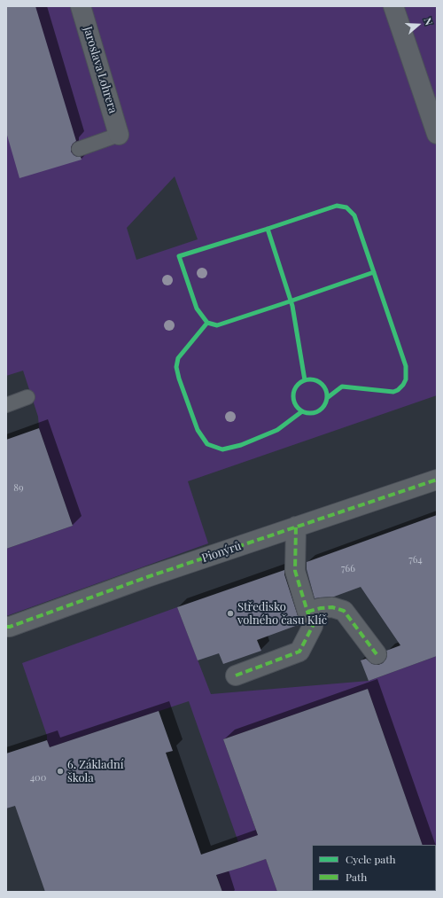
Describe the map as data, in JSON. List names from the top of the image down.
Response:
{
  "streets": {
    "street": ["Jaroslava Lohrera", "Pionýrů"]
  },
  "places": ["Středisko volného času Klíč", "6. Základní škola"],
  "house_numbers": [
    "89",
    "764",
    "766",
    "400"
  ],
  "legend": ["Cycle path", "Path"],
  "north": "right"
}
